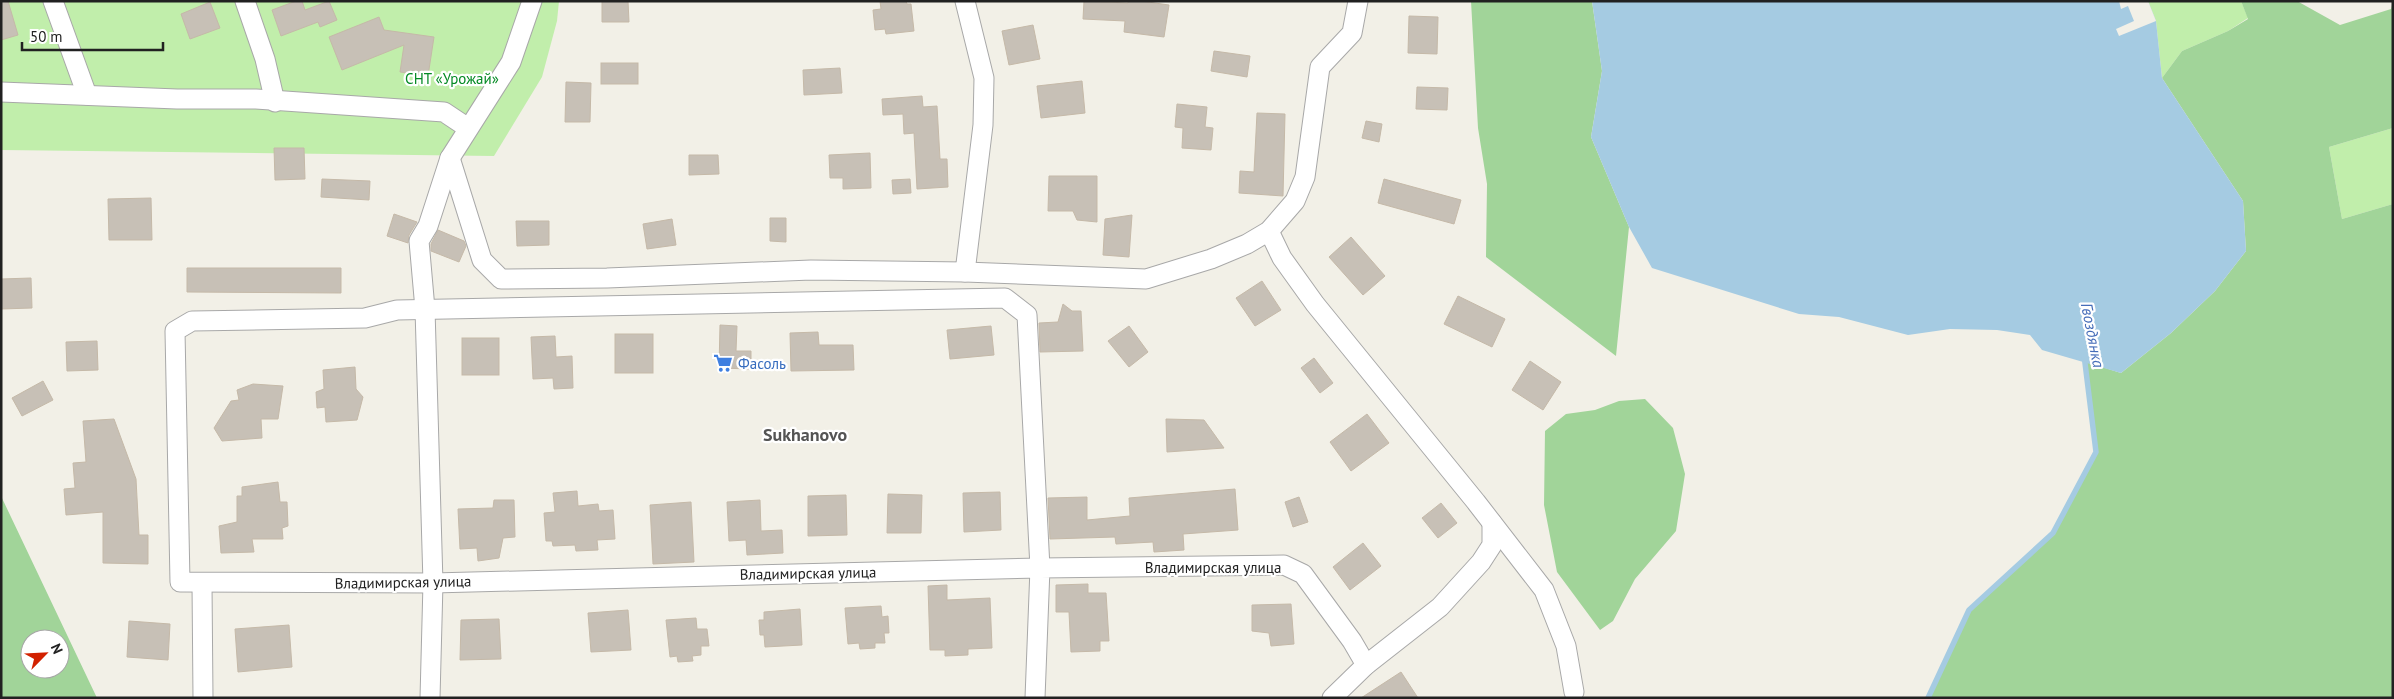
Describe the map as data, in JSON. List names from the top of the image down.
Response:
{
  "streets": {
    "street": ["Владимирская улица"]
  },
  "districts": ["Sukhanovo"],
  "water": ["Гвоздянка"],
  "parks": ["СНТ «Урожай»"],
  "places": {
    "supermarket": ["Фасоль"]
  },
  "scale_bar": "50 m",
  "north": "top right"
}
